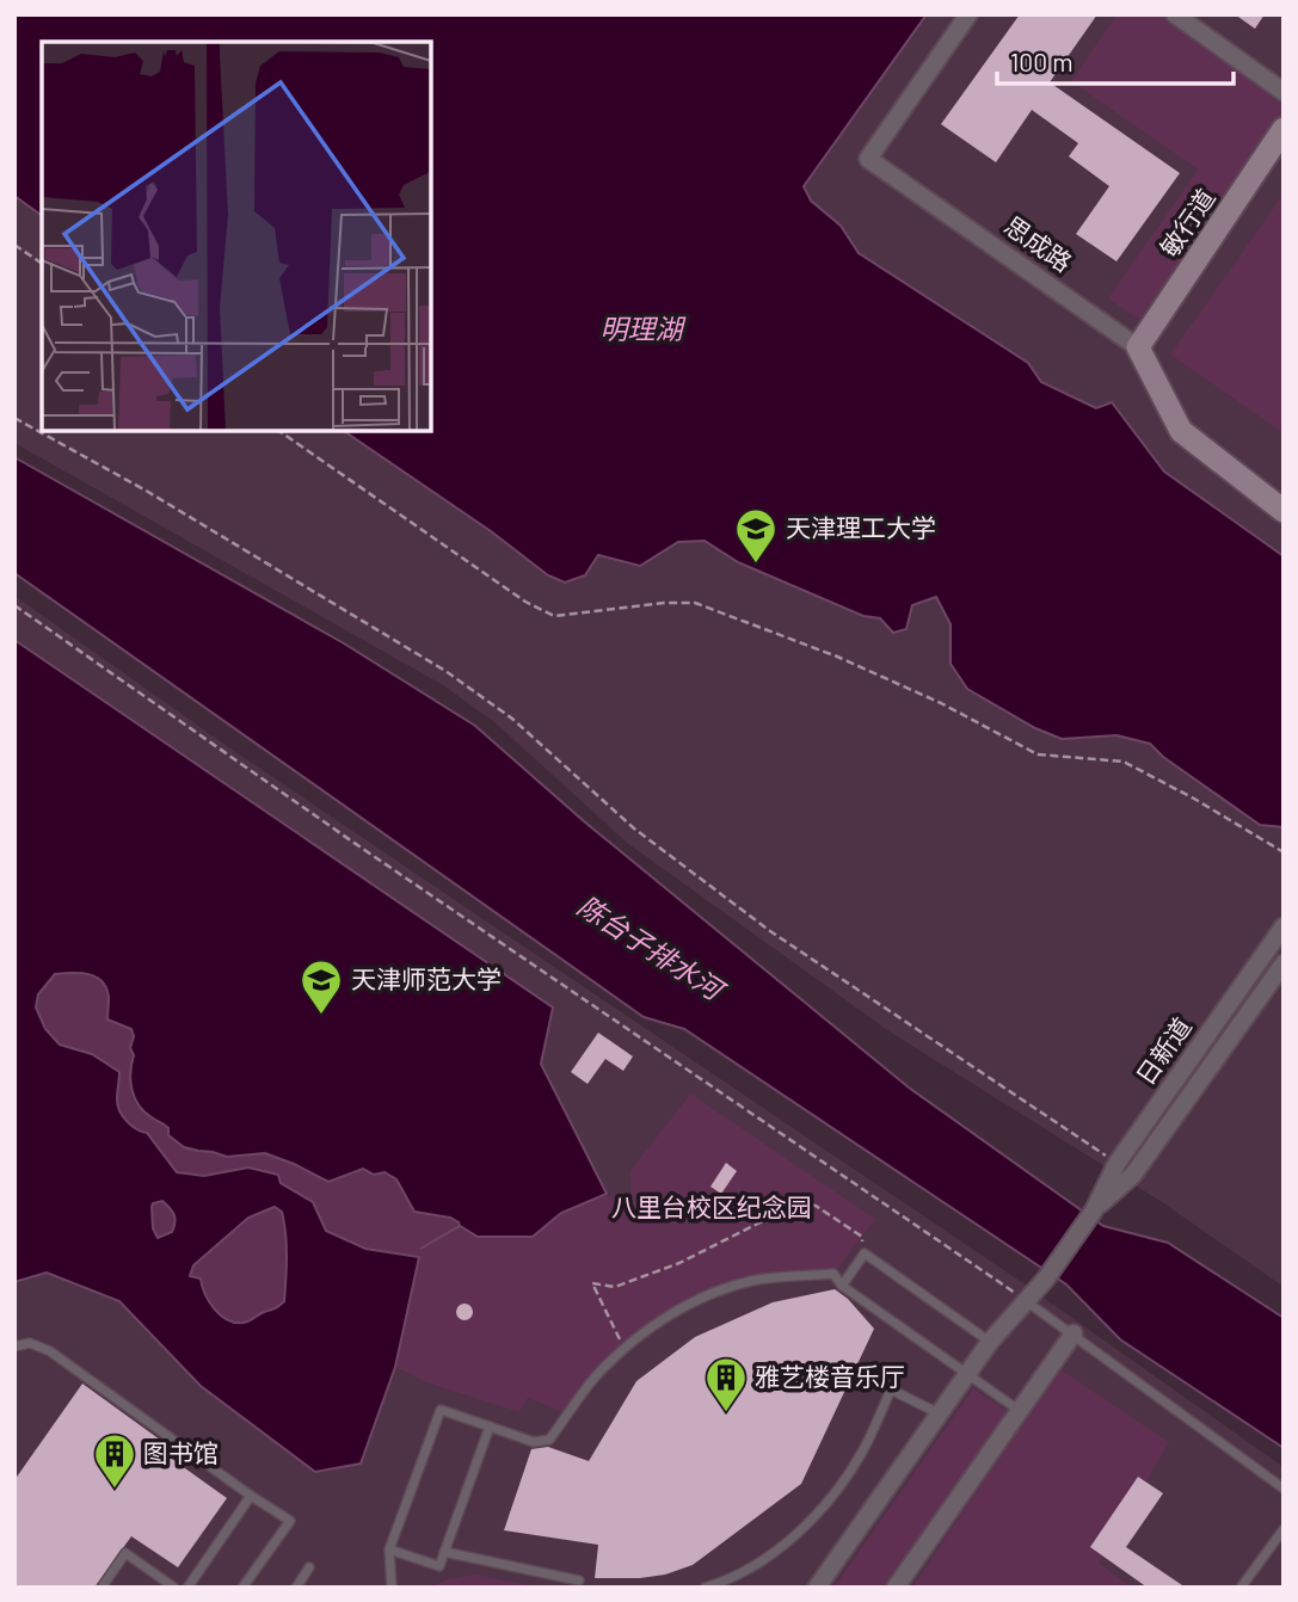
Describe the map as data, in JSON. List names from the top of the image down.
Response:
{
  "streets": {
    "street": ["敏行道", "思成路", "日新道"]
  },
  "crossings": [
    ["敏行道", "思成路"]
  ],
  "water": ["明理湖", "陈台子排水河"],
  "parks": ["八里台校区纪念园"],
  "places": {
    "school or university": ["天津理工大学", "天津师范大学"],
    "building": ["雅艺楼音乐厅", "图书馆"]
  },
  "scale_bar": "100 m"
}
